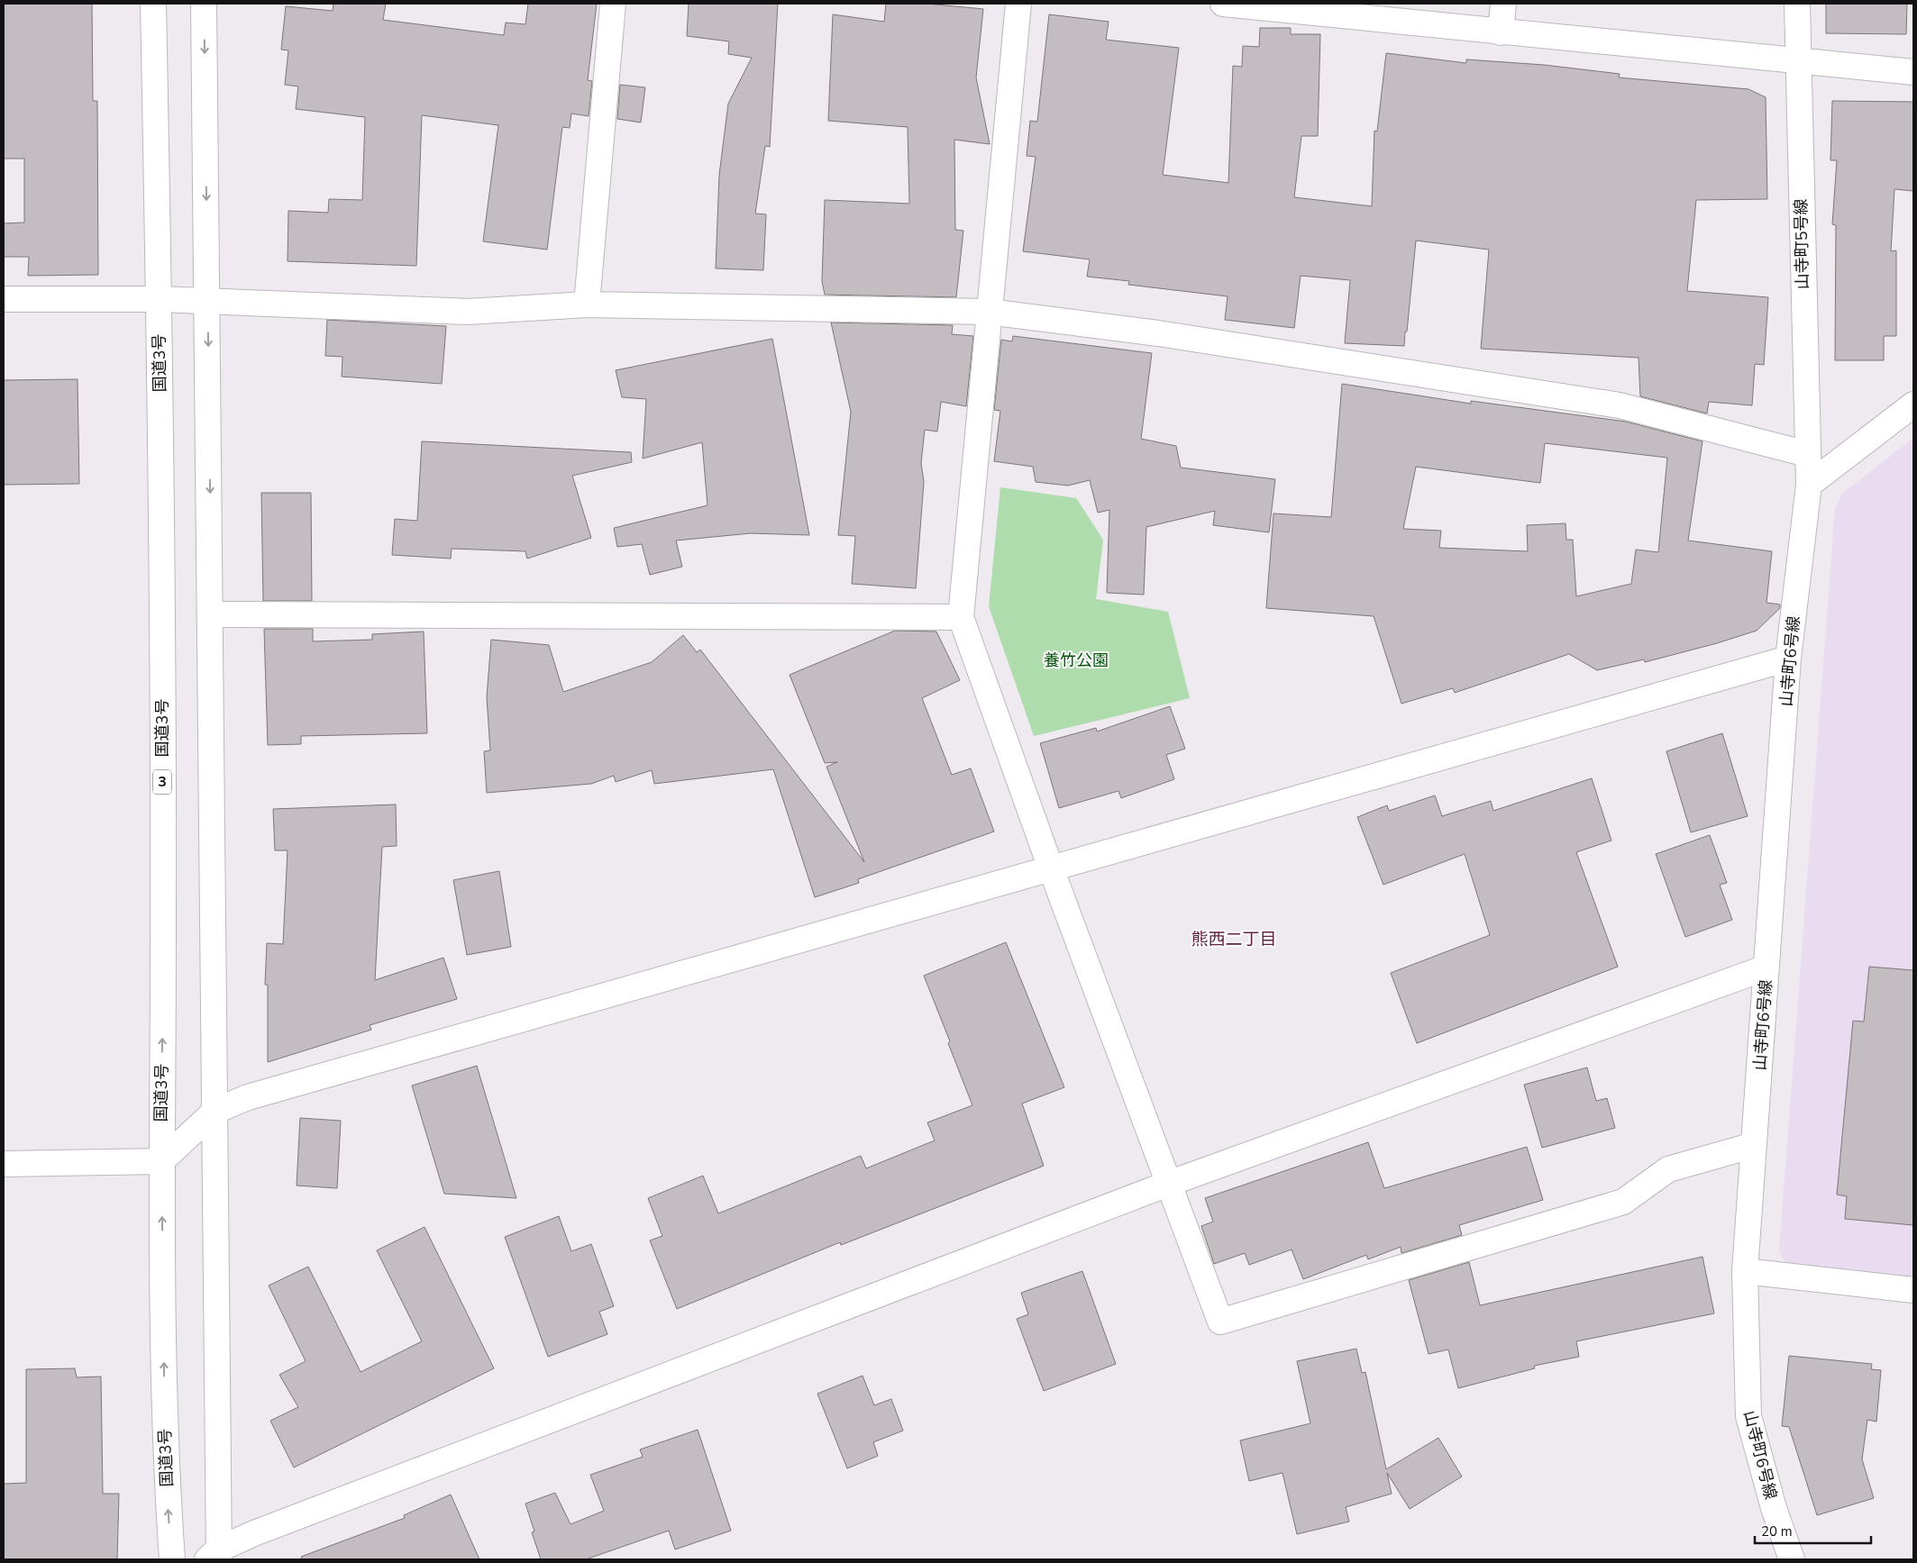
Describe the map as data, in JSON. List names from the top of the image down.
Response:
{
  "streets": {
    "main road": [
      "山寺町5号線",
      "国道3号",
      "山寺町6号線",
      "3"
    ]
  },
  "crossings": [
    ["山寺町5号線", "山寺町6号線"]
  ],
  "districts": ["熊西二丁目"],
  "parks": ["養竹公園"],
  "scale_bar": "20 m"
}
